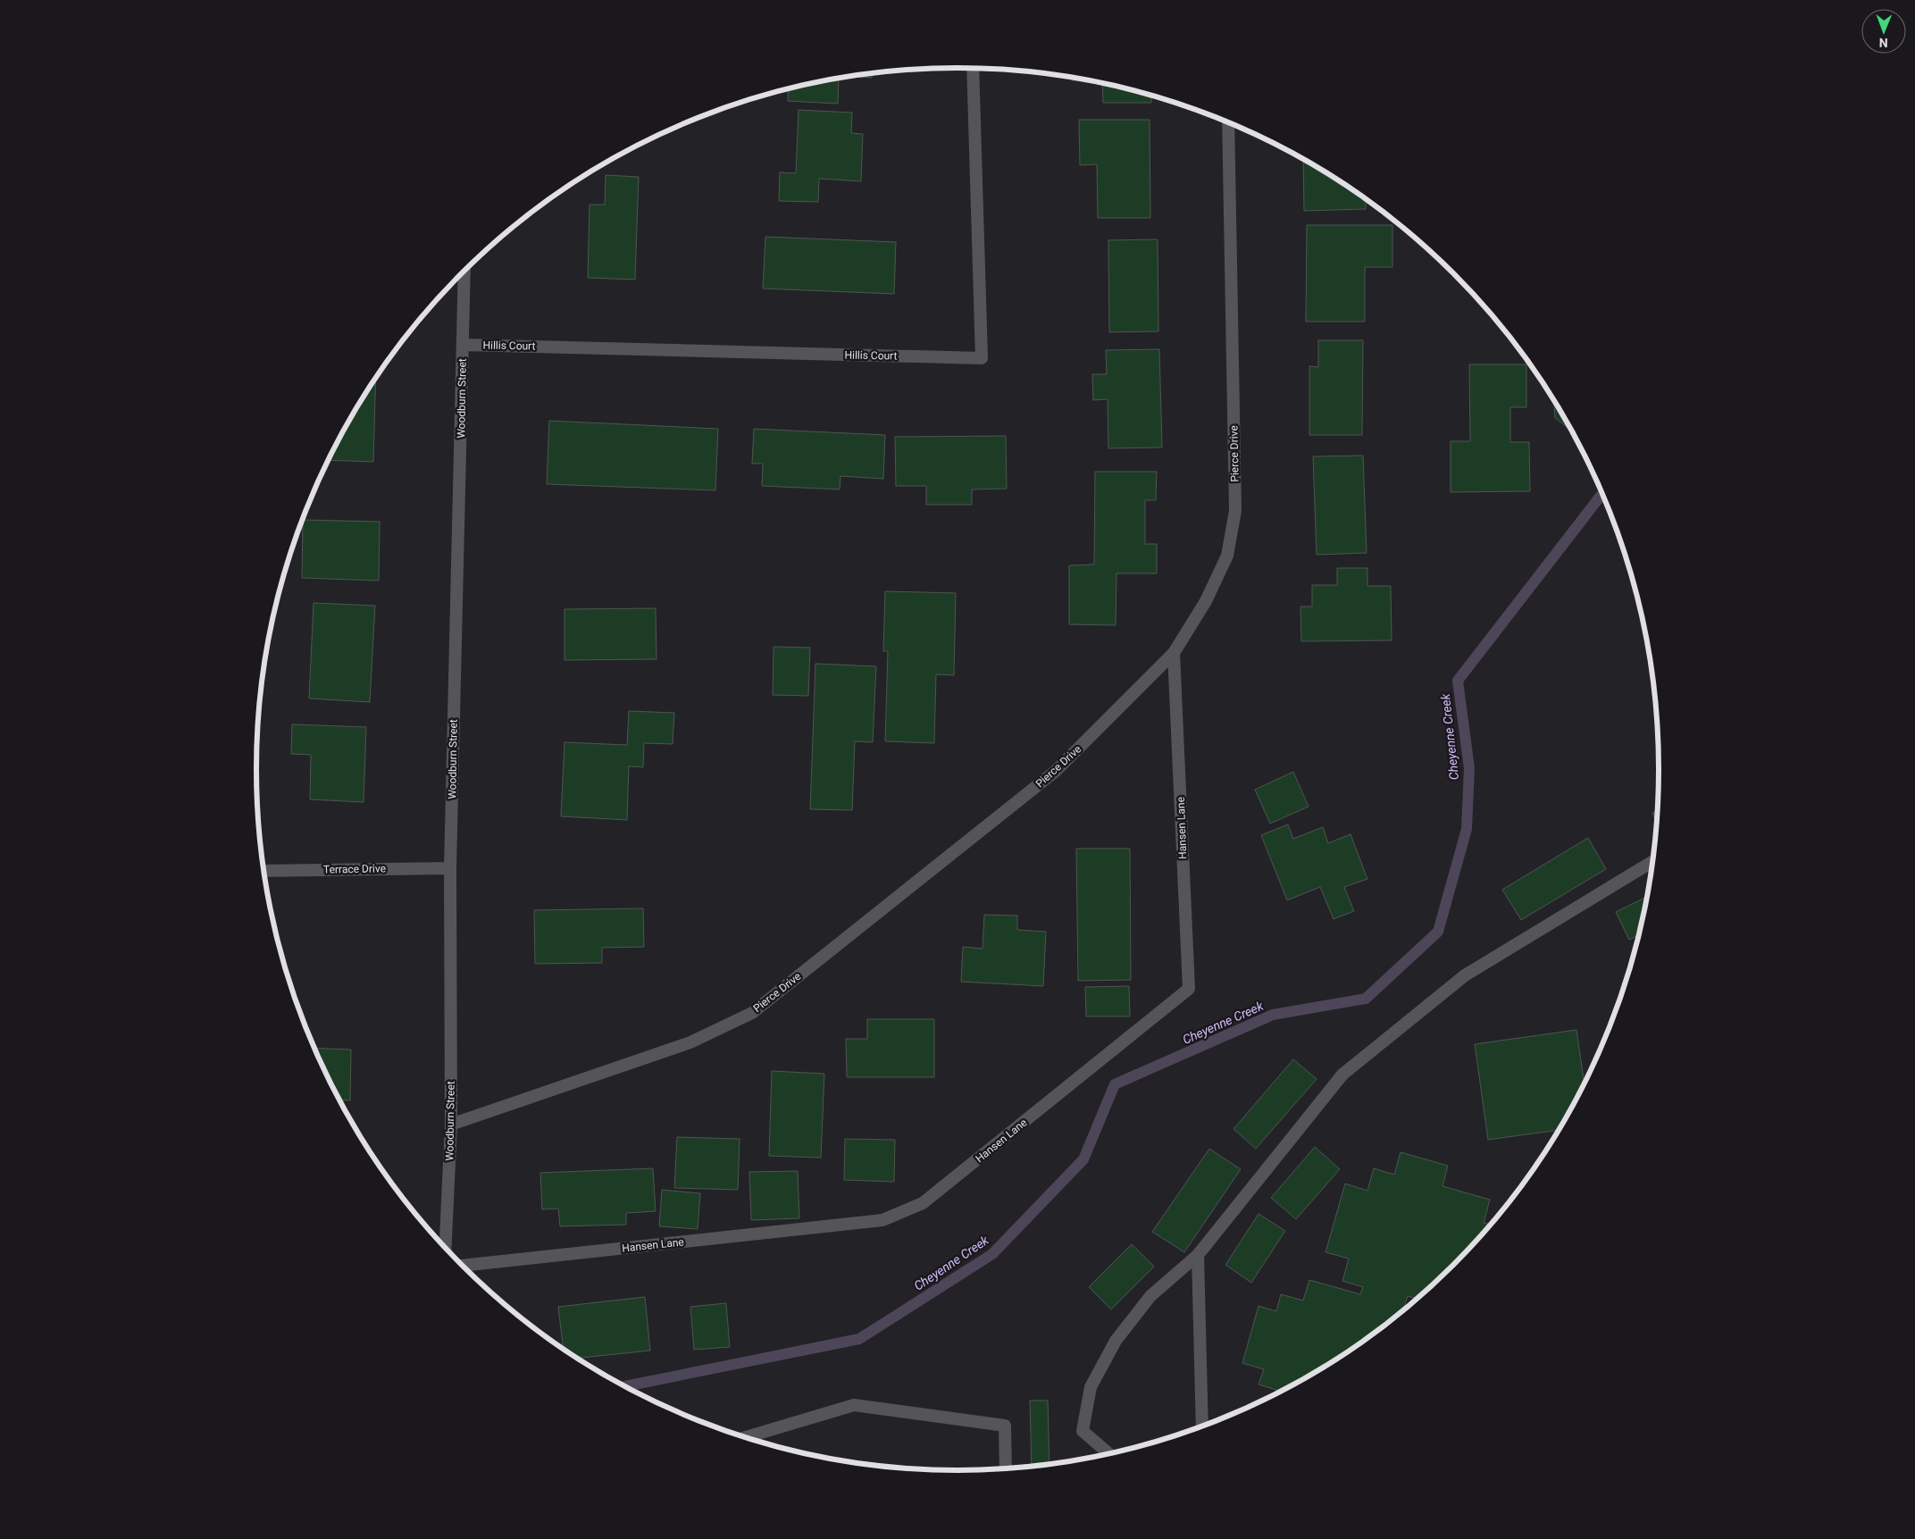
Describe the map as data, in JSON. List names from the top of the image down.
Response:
{
  "streets": {
    "street": [
      "Hillis Court",
      "Woodburn Street",
      "Pierce Drive",
      "Hansen Lane",
      "Terrace Drive"
    ]
  },
  "crossings": [
    ["Hillis Court", "Woodburn Street"],
    ["Woodburn Street", "Pierce Drive"],
    ["Woodburn Street", "Terrace Drive"],
    ["Pierce Drive", "Hansen Lane"]
  ],
  "water": ["Cheyenne Creek"],
  "north": "bottom"
}
